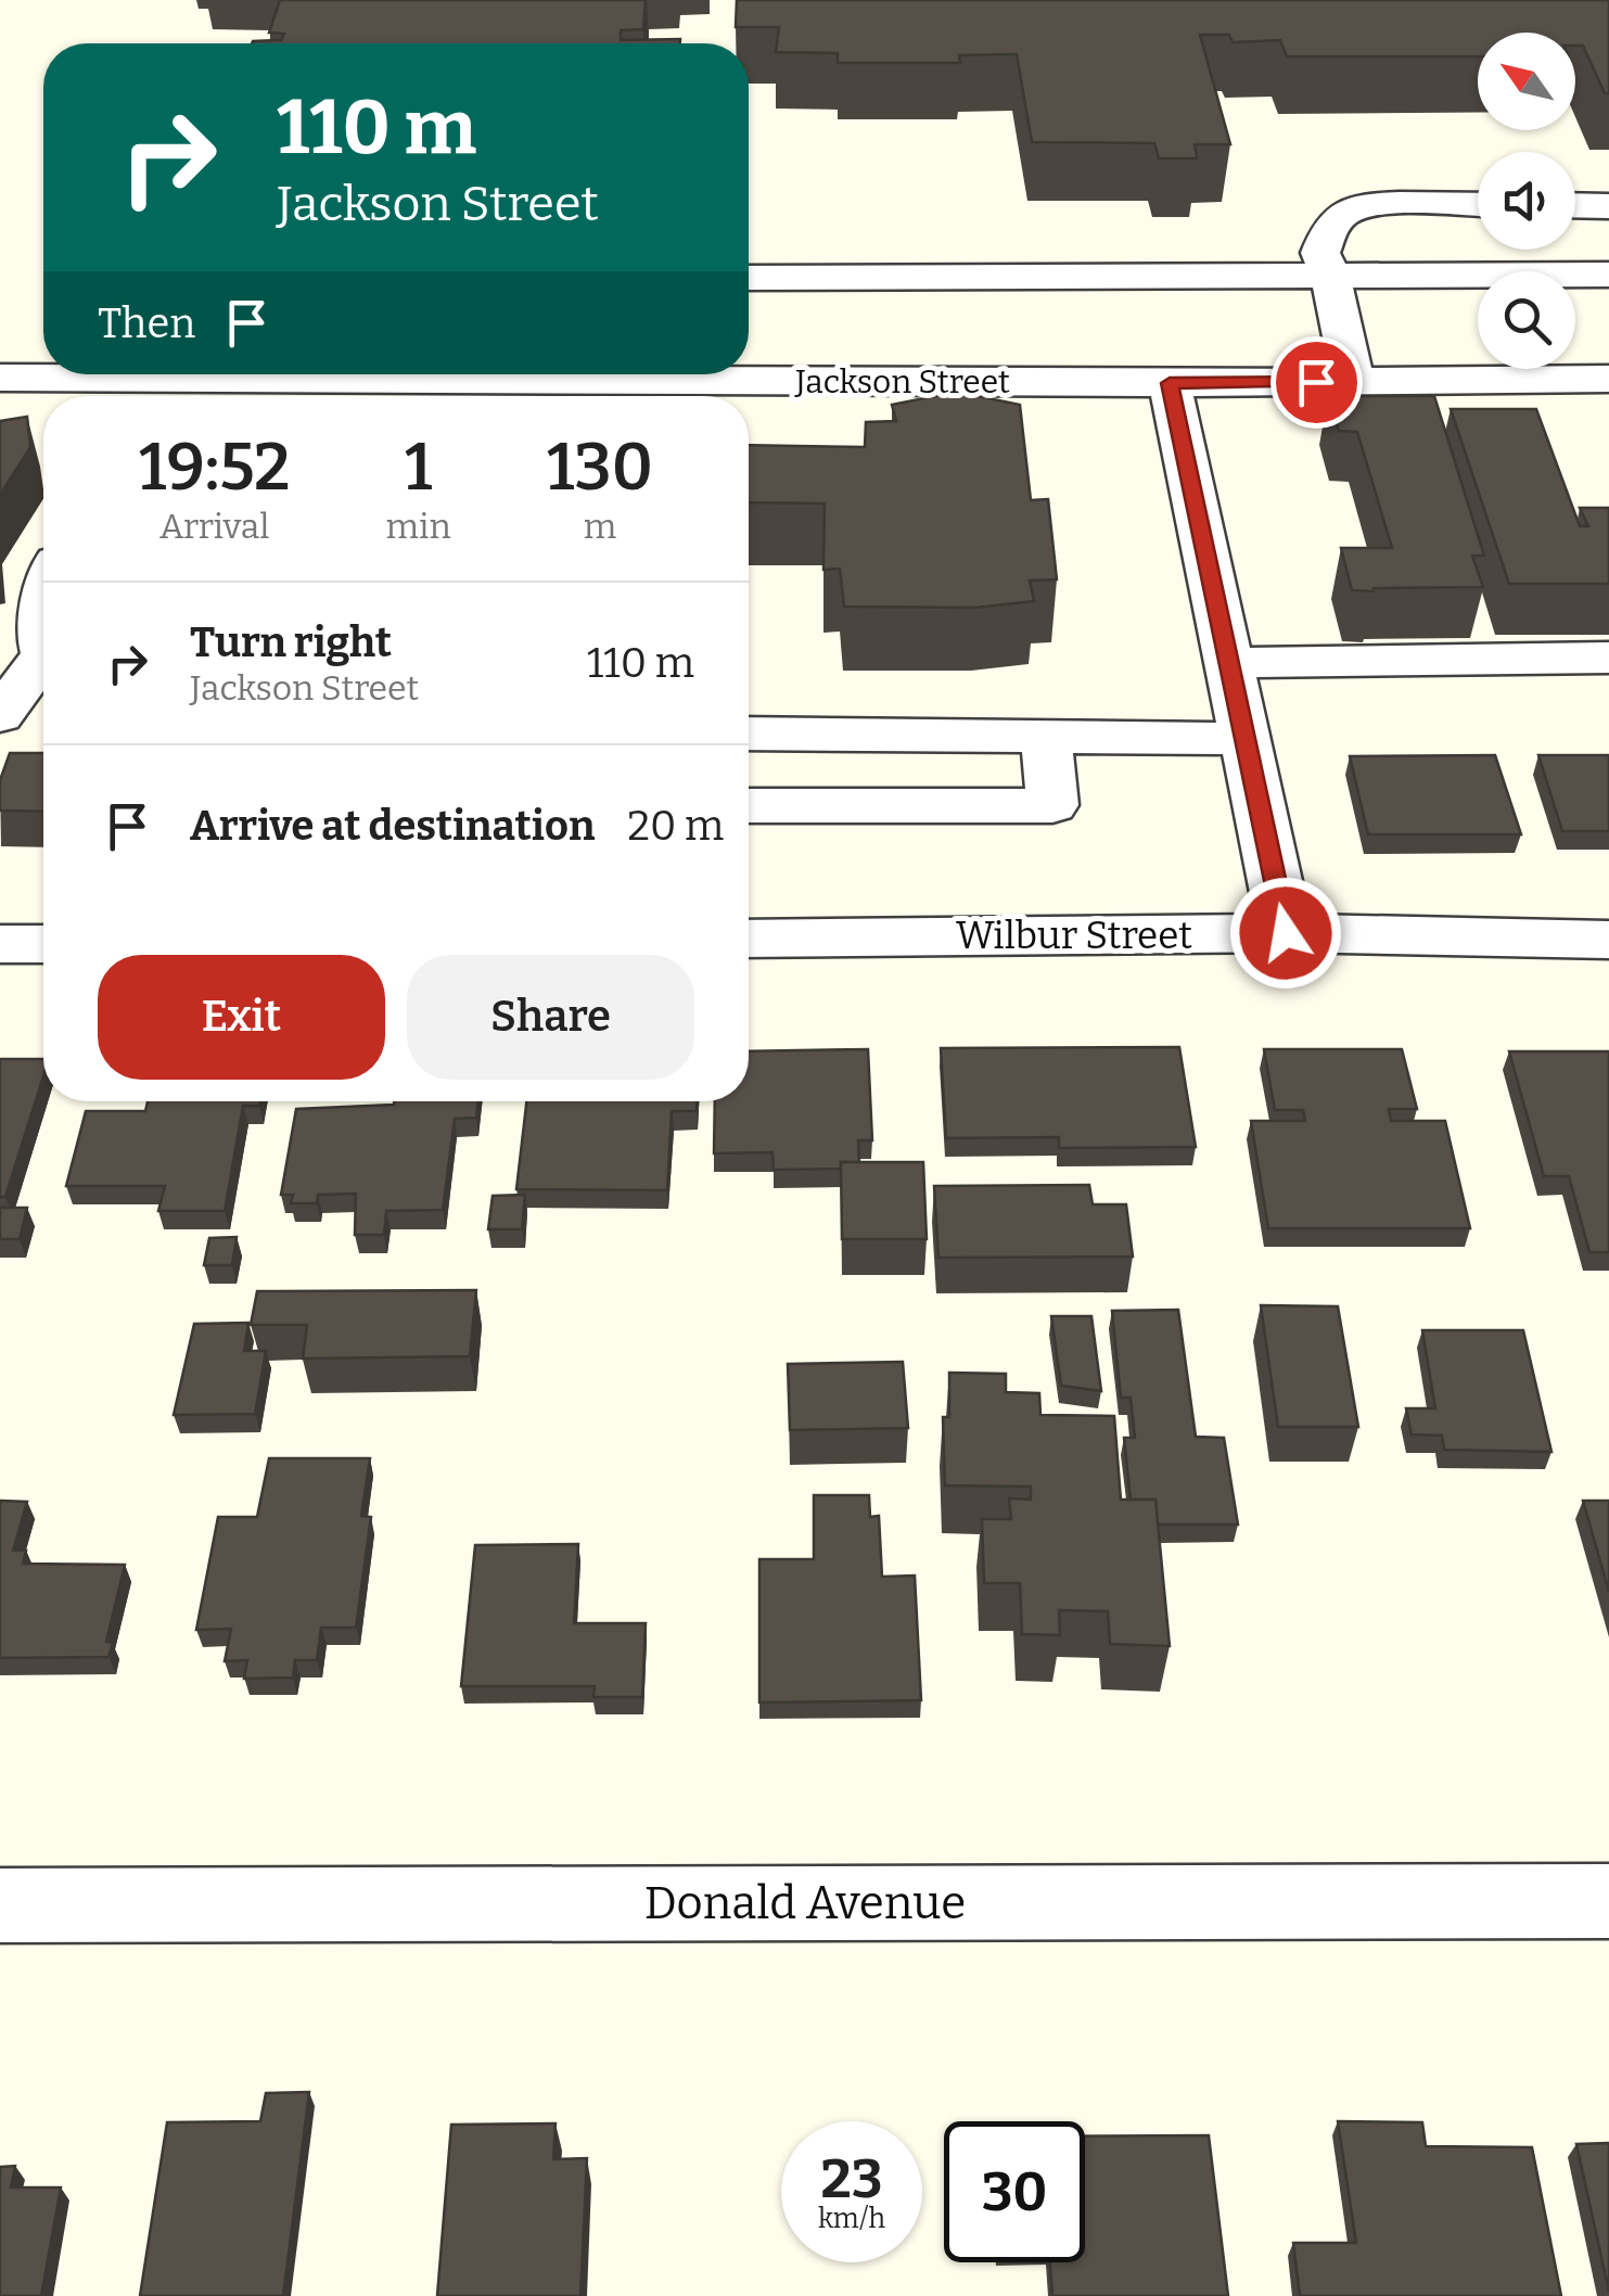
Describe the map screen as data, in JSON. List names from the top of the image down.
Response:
{
  "streets": {
    "street": ["Jackson Street", "Wilbur Street", "Donald Avenue"]
  },
  "north": "top left",
  "page": {
    "turn": ["110 m", "Jackson Street"],
    "then": "Then",
    "eta": [
      "19:52",
      "Arrival",
      "1",
      "min",
      "130",
      "m"
    ],
    "list": [
      {
        "name": "Turn right",
        "note": "Jackson Street",
        "value": "110 m"
      },
      {
        "name": "Arrive at destination",
        "value": "20 m"
      }
    ],
    "buttons": ["Exit", "Share"],
    "speed": "23 km/h",
    "limit": "30"
  }
}
